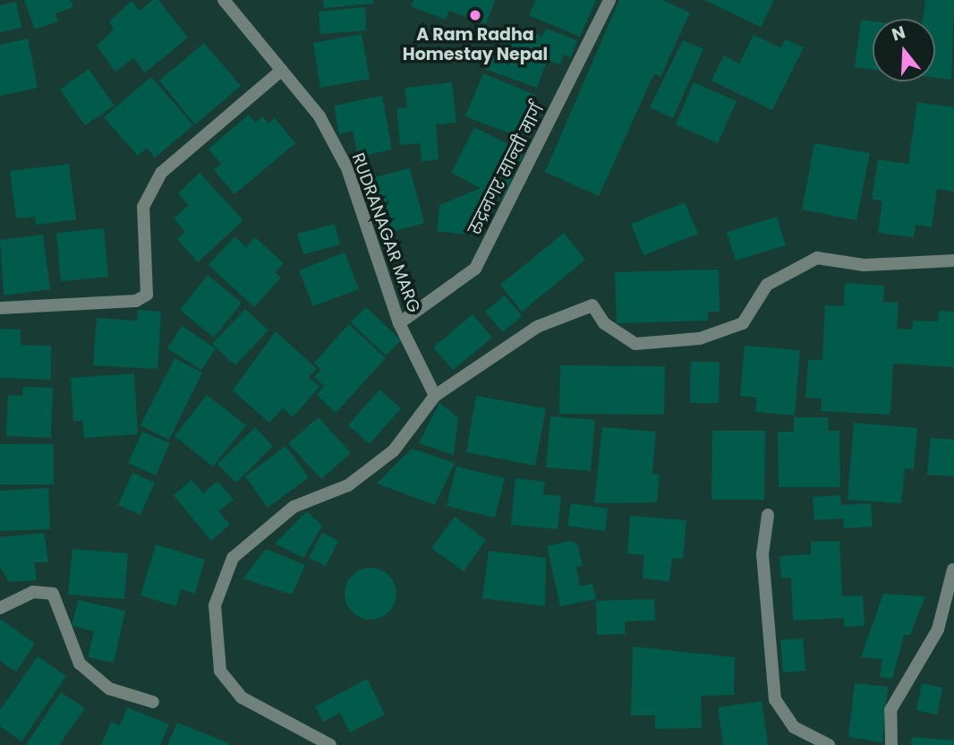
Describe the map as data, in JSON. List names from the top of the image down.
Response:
{
  "streets": {
    "street": ["रुद्रनगर सान्ती मार्ग", "RUDRANAGAR MARG"]
  },
  "crossings": [
    ["रुद्रनगर सान्ती मार्ग", "RUDRANAGAR MARG"]
  ],
  "places": ["A Ram Radha Homestay Nepal"],
  "north": "top"
}
